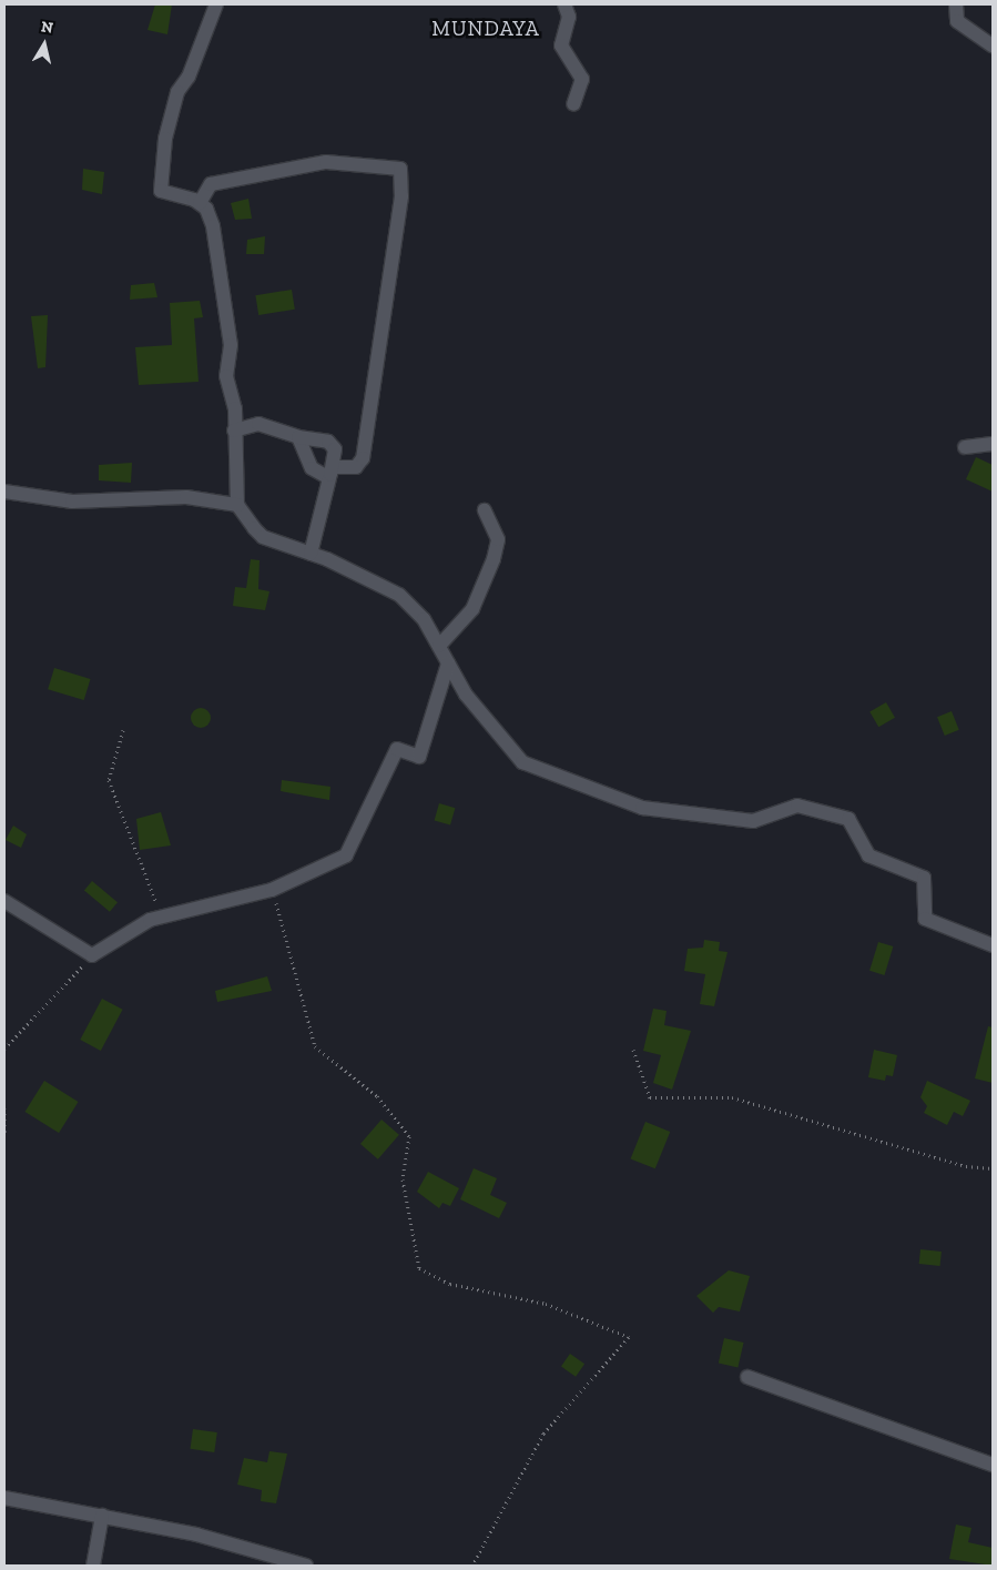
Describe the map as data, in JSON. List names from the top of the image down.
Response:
{
  "districts": ["MUNDAYA"],
  "north": "top"
}
